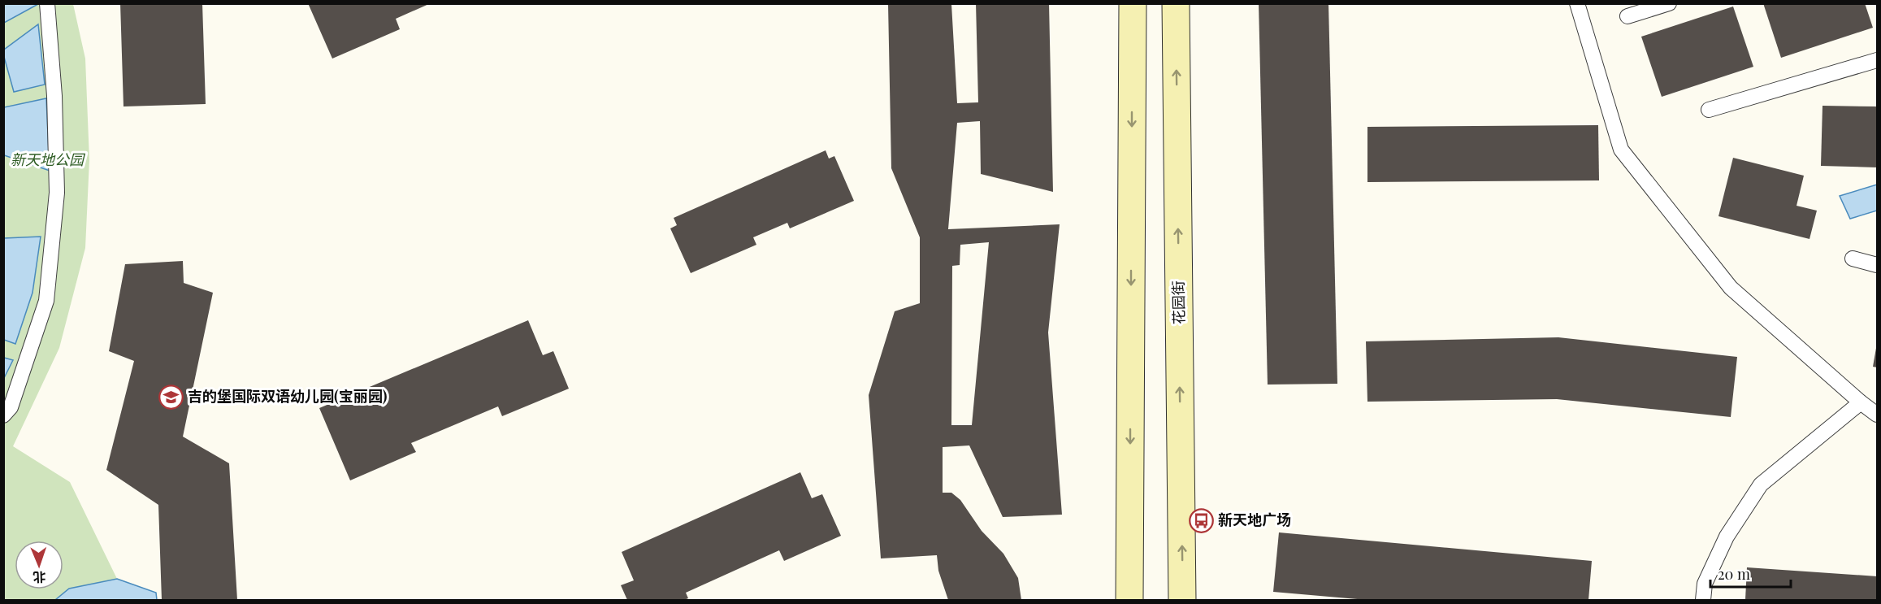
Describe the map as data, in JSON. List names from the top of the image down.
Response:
{
  "streets": {
    "main road": ["花园街"]
  },
  "parks": ["新天地公园"],
  "places": {
    "school or university": ["吉的堡国际双语幼儿园(宝丽园)"],
    "bus stop": ["新天地广场"]
  },
  "scale_bar": "20 m",
  "north": "bottom"
}
